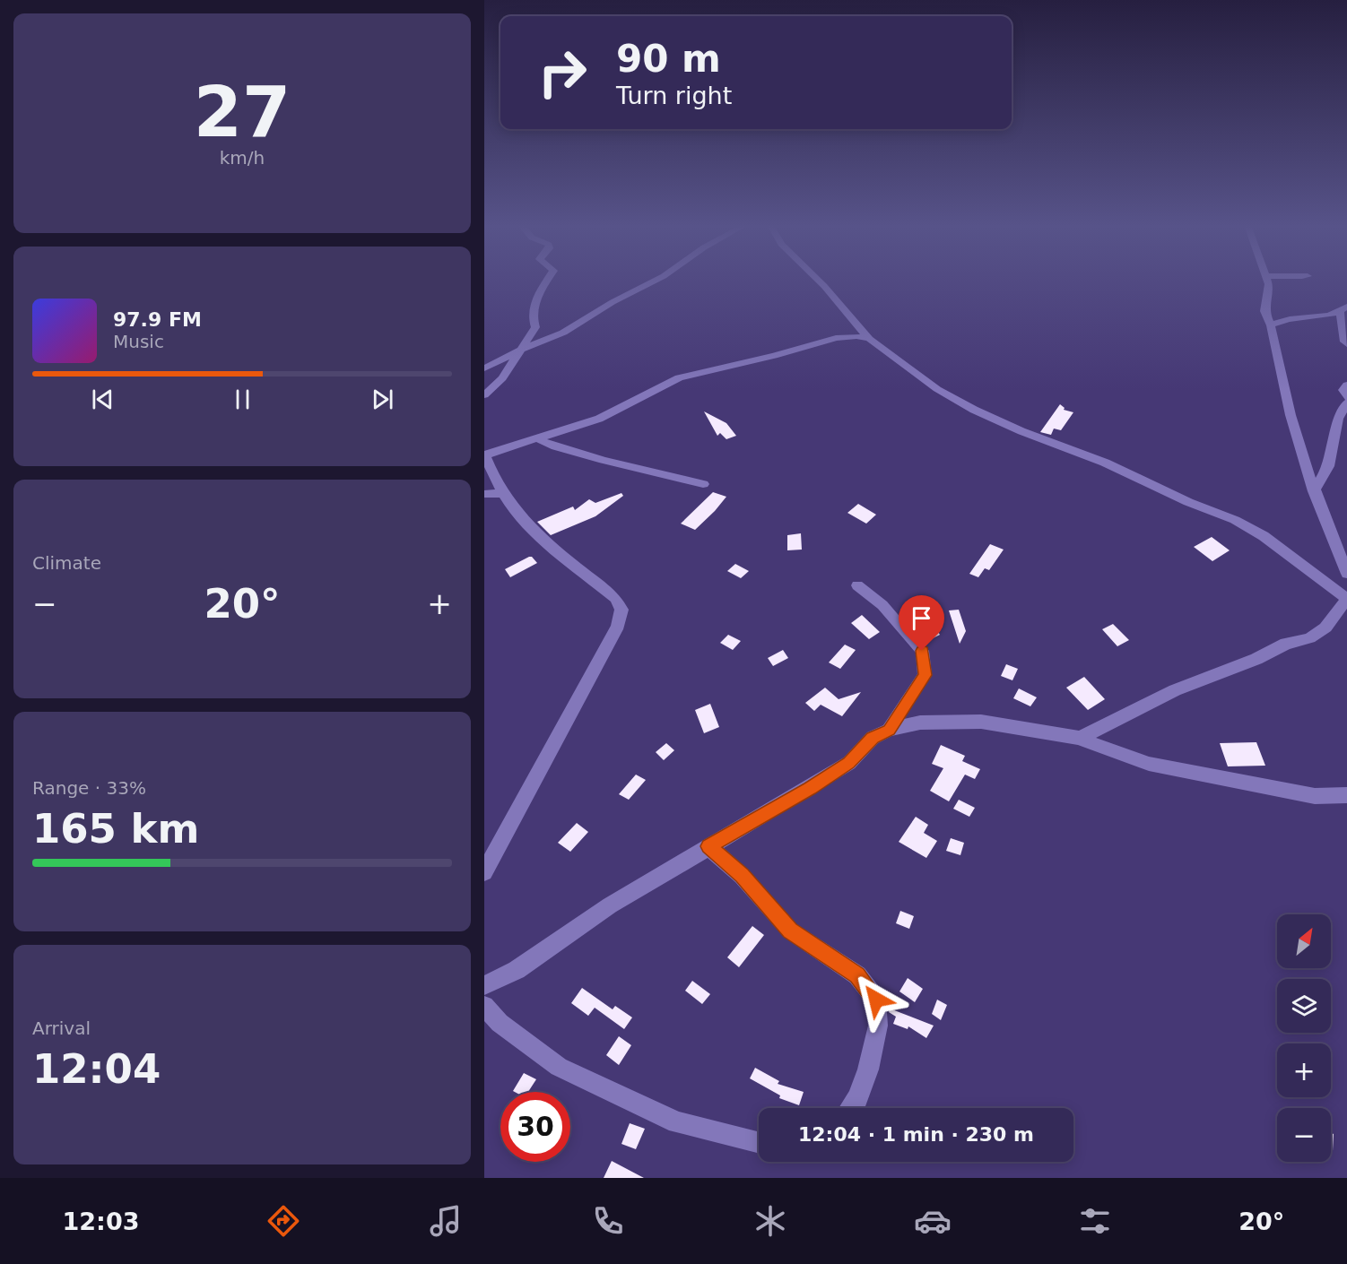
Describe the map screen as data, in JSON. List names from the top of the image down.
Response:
{
  "north": "top right",
  "page": {
    "tile": [
      ["27", "km/h"],
      "Climate",
      ["Range · 33%", "165 km"],
      ["Arrival", "12:04"]
    ],
    "turn": ["90 m", "Turn right"],
    "song": ["97.9 FM", "Music"],
    "heat": ["−", "20°", "+"],
    "map_buttons": ["+", "−"],
    "limit": "30",
    "trip": "12:04 · 1 min · 230 m",
    "tabs": ["12:03", "20°"]
  }
}
